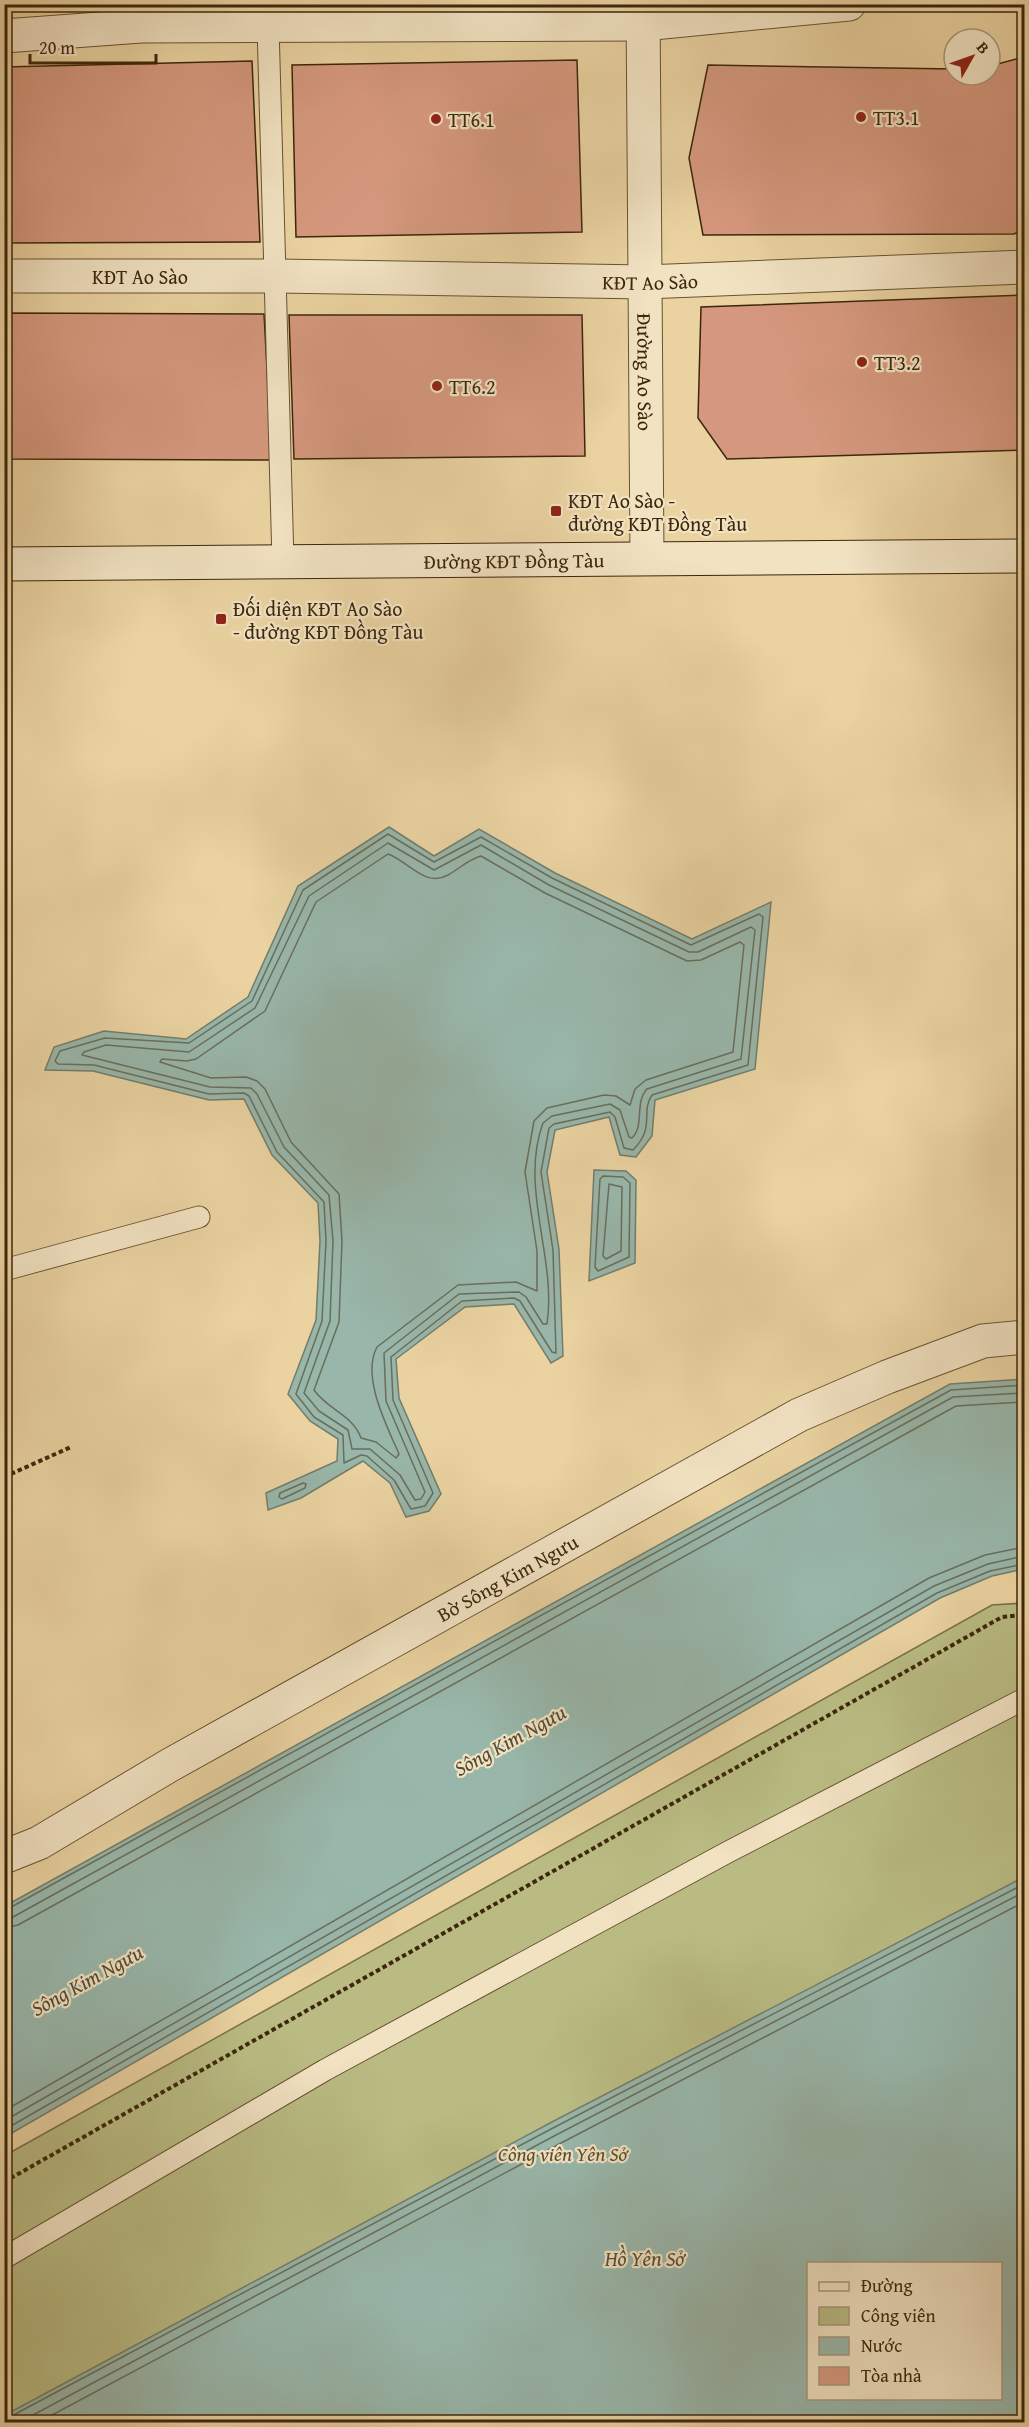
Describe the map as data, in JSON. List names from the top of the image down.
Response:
{
  "streets": {
    "street": [
      "KĐT Ao Sào",
      "Đường Ao Sào",
      "Đường KĐT Đồng Tàu",
      "Bờ Sông Kim Ngưu"
    ]
  },
  "crossings": [
    ["KĐT Ao Sào", "Đường Ao Sào"],
    ["Đường Ao Sào", "Đường KĐT Đồng Tàu"]
  ],
  "water": ["Sông Kim Ngưu", "Hồ Yên Sở"],
  "parks": ["Công viên Yên Sở"],
  "places": {
    "other": [
      "TT3.1",
      "TT6.1",
      "TT3.2",
      "TT6.2"
    ],
    "transit": ["KĐT Ao Sào - đường KĐT Đồng Tàu", "Đối diện KĐT Ao Sào - đường KĐT Đồng Tàu"]
  },
  "legend": [
    "Đường",
    "Công viên",
    "Nước",
    "Tòa nhà"
  ],
  "scale_bar": "20 m",
  "north": "top right"
}
